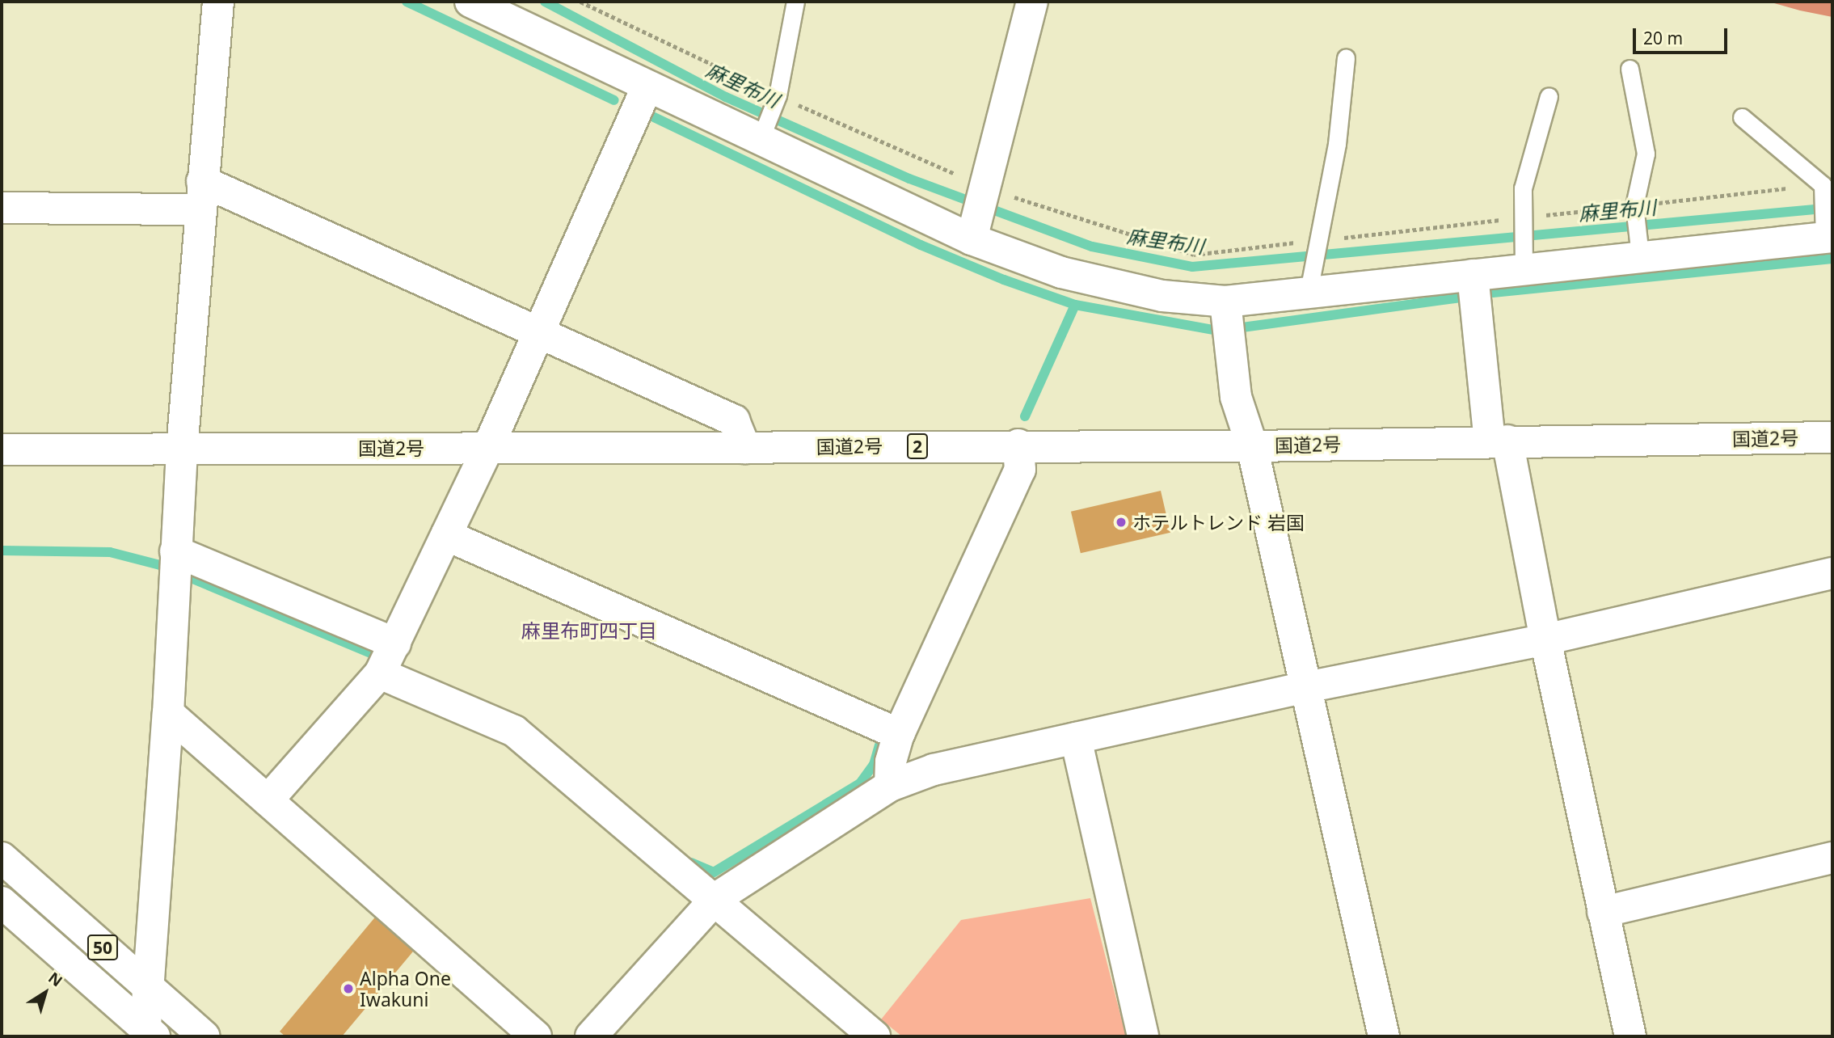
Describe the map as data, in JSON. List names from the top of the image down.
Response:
{
  "streets": {
    "main road": ["国道2号", "2", "50"]
  },
  "districts": ["麻里布町四丁目"],
  "water": ["麻里布川"],
  "places": ["ホテルトレンド 岩国", "Alpha One Iwakuni"],
  "scale_bar": "20 m",
  "north": "top right"
}
